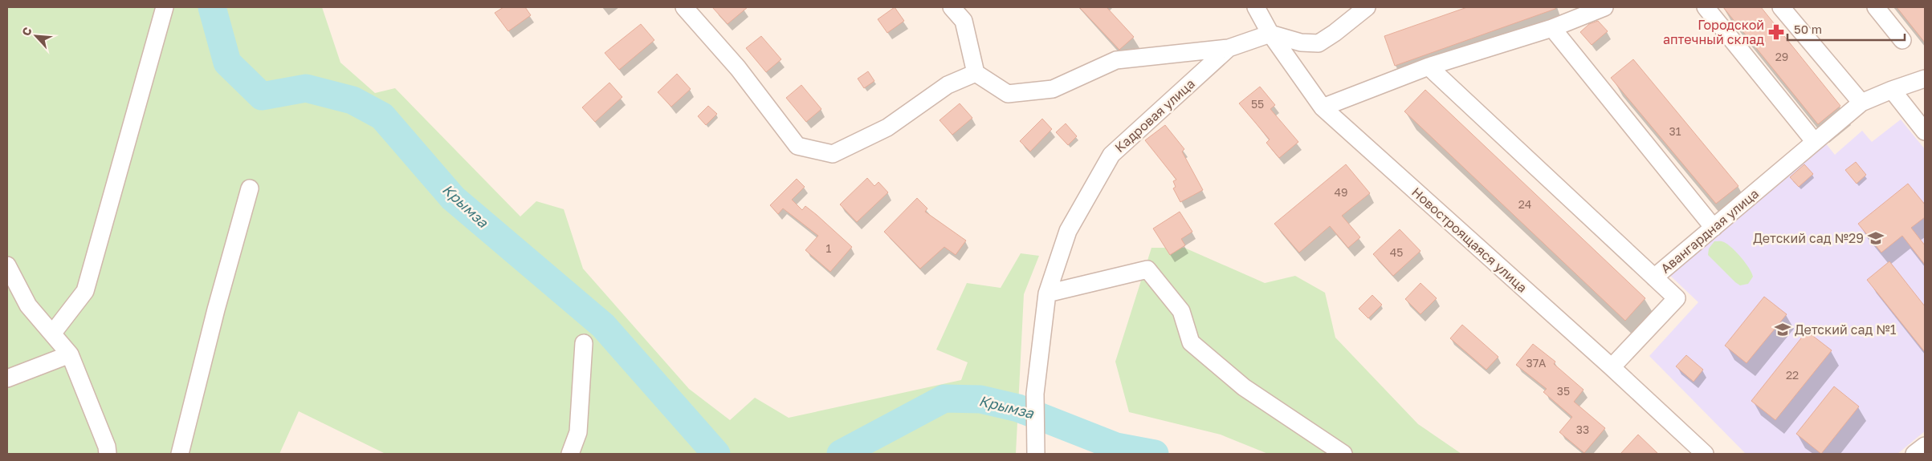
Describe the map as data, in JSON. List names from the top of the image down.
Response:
{
  "streets": {
    "street": ["Кадровая улица", "Авангардная улица", "Новостроящаяся улица"]
  },
  "crossings": [
    ["Кадровая улица", "Новостроящаяся улица"],
    ["Авангардная улица", "Новостроящаяся улица"]
  ],
  "water": ["Крымза"],
  "places": {
    "pharmacy": ["Городской аптечный склад"],
    "school or university": ["Детский сад №29", "Детский сад №1"]
  },
  "house_numbers": [
    "29",
    "55",
    "31",
    "49",
    "24",
    "1",
    "45",
    "37А",
    "22",
    "35",
    "33"
  ],
  "scale_bar": "50 m",
  "north": "top left"
}
